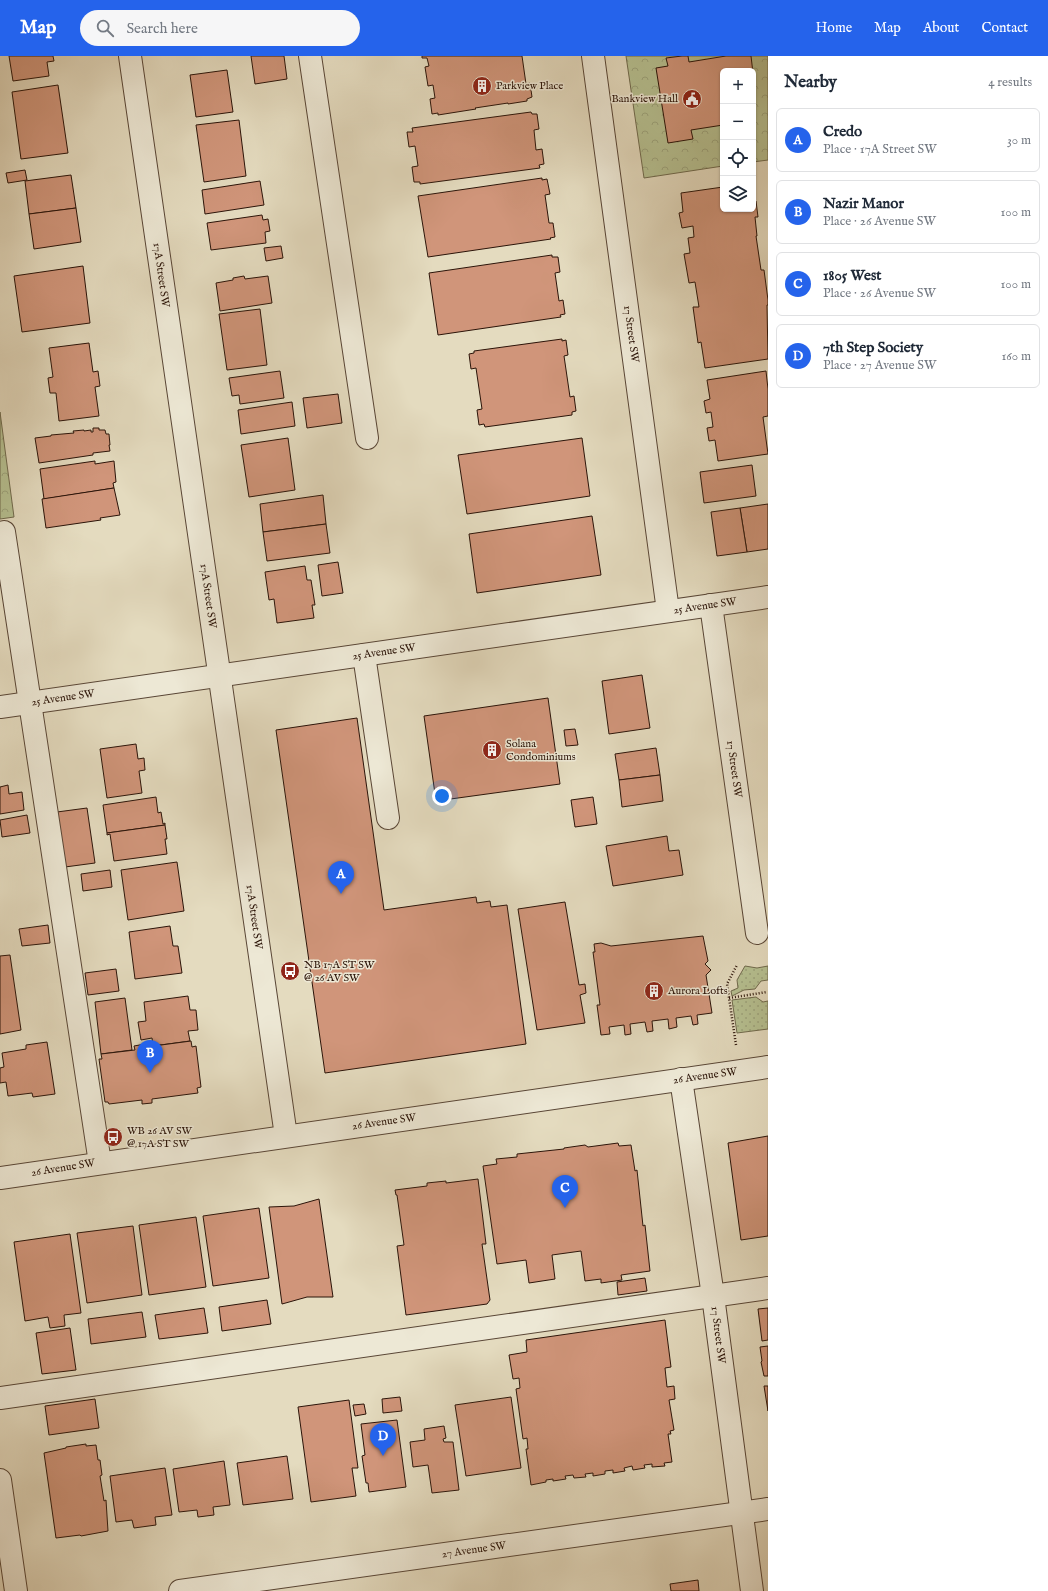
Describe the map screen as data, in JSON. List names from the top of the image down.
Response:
{
  "streets": {
    "street": [
      "17A Street SW",
      "17 Street SW",
      "25 Avenue SW",
      "26 Avenue SW",
      "27 Avenue SW"
    ]
  },
  "crossings": [
    ["17A Street SW", "25 Avenue SW"],
    ["17A Street SW", "26 Avenue SW"],
    ["17 Street SW", "25 Avenue SW"],
    ["17 Street SW", "26 Avenue SW"],
    ["17 Street SW", "27 Avenue SW"]
  ],
  "places": {
    "building": ["Parkview Place", "Solana Condominiums", "Aurora Lofts"],
    "public building": ["Bankview Hall"],
    "bus stop": ["NB 17A ST SW @ 26 AV SW", "WB 26 AV SW @ 17A ST SW"]
  },
  "page": {
    "header": "Map",
    "search": "Search here",
    "nav": [
      "Home",
      "Map",
      "About",
      "Contact"
    ],
    "heading": ["Nearby", "4 results"],
    "map_buttons": ["+", "−"],
    "list": [
      {
        "mark": "A",
        "name": "Credo",
        "note": "Place · 17A Street SW",
        "value": "30 m"
      },
      {
        "mark": "B",
        "name": "Nazir Manor",
        "note": "Place · 26 Avenue SW",
        "value": "100 m"
      },
      {
        "mark": "C",
        "name": "1805 West",
        "note": "Place · 26 Avenue SW",
        "value": "100 m"
      },
      {
        "mark": "D",
        "name": "7th Step Society",
        "note": "Place · 27 Avenue SW",
        "value": "160 m"
      }
    ],
    "pins": [
      "A",
      "B",
      "C",
      "D"
    ]
  }
}
